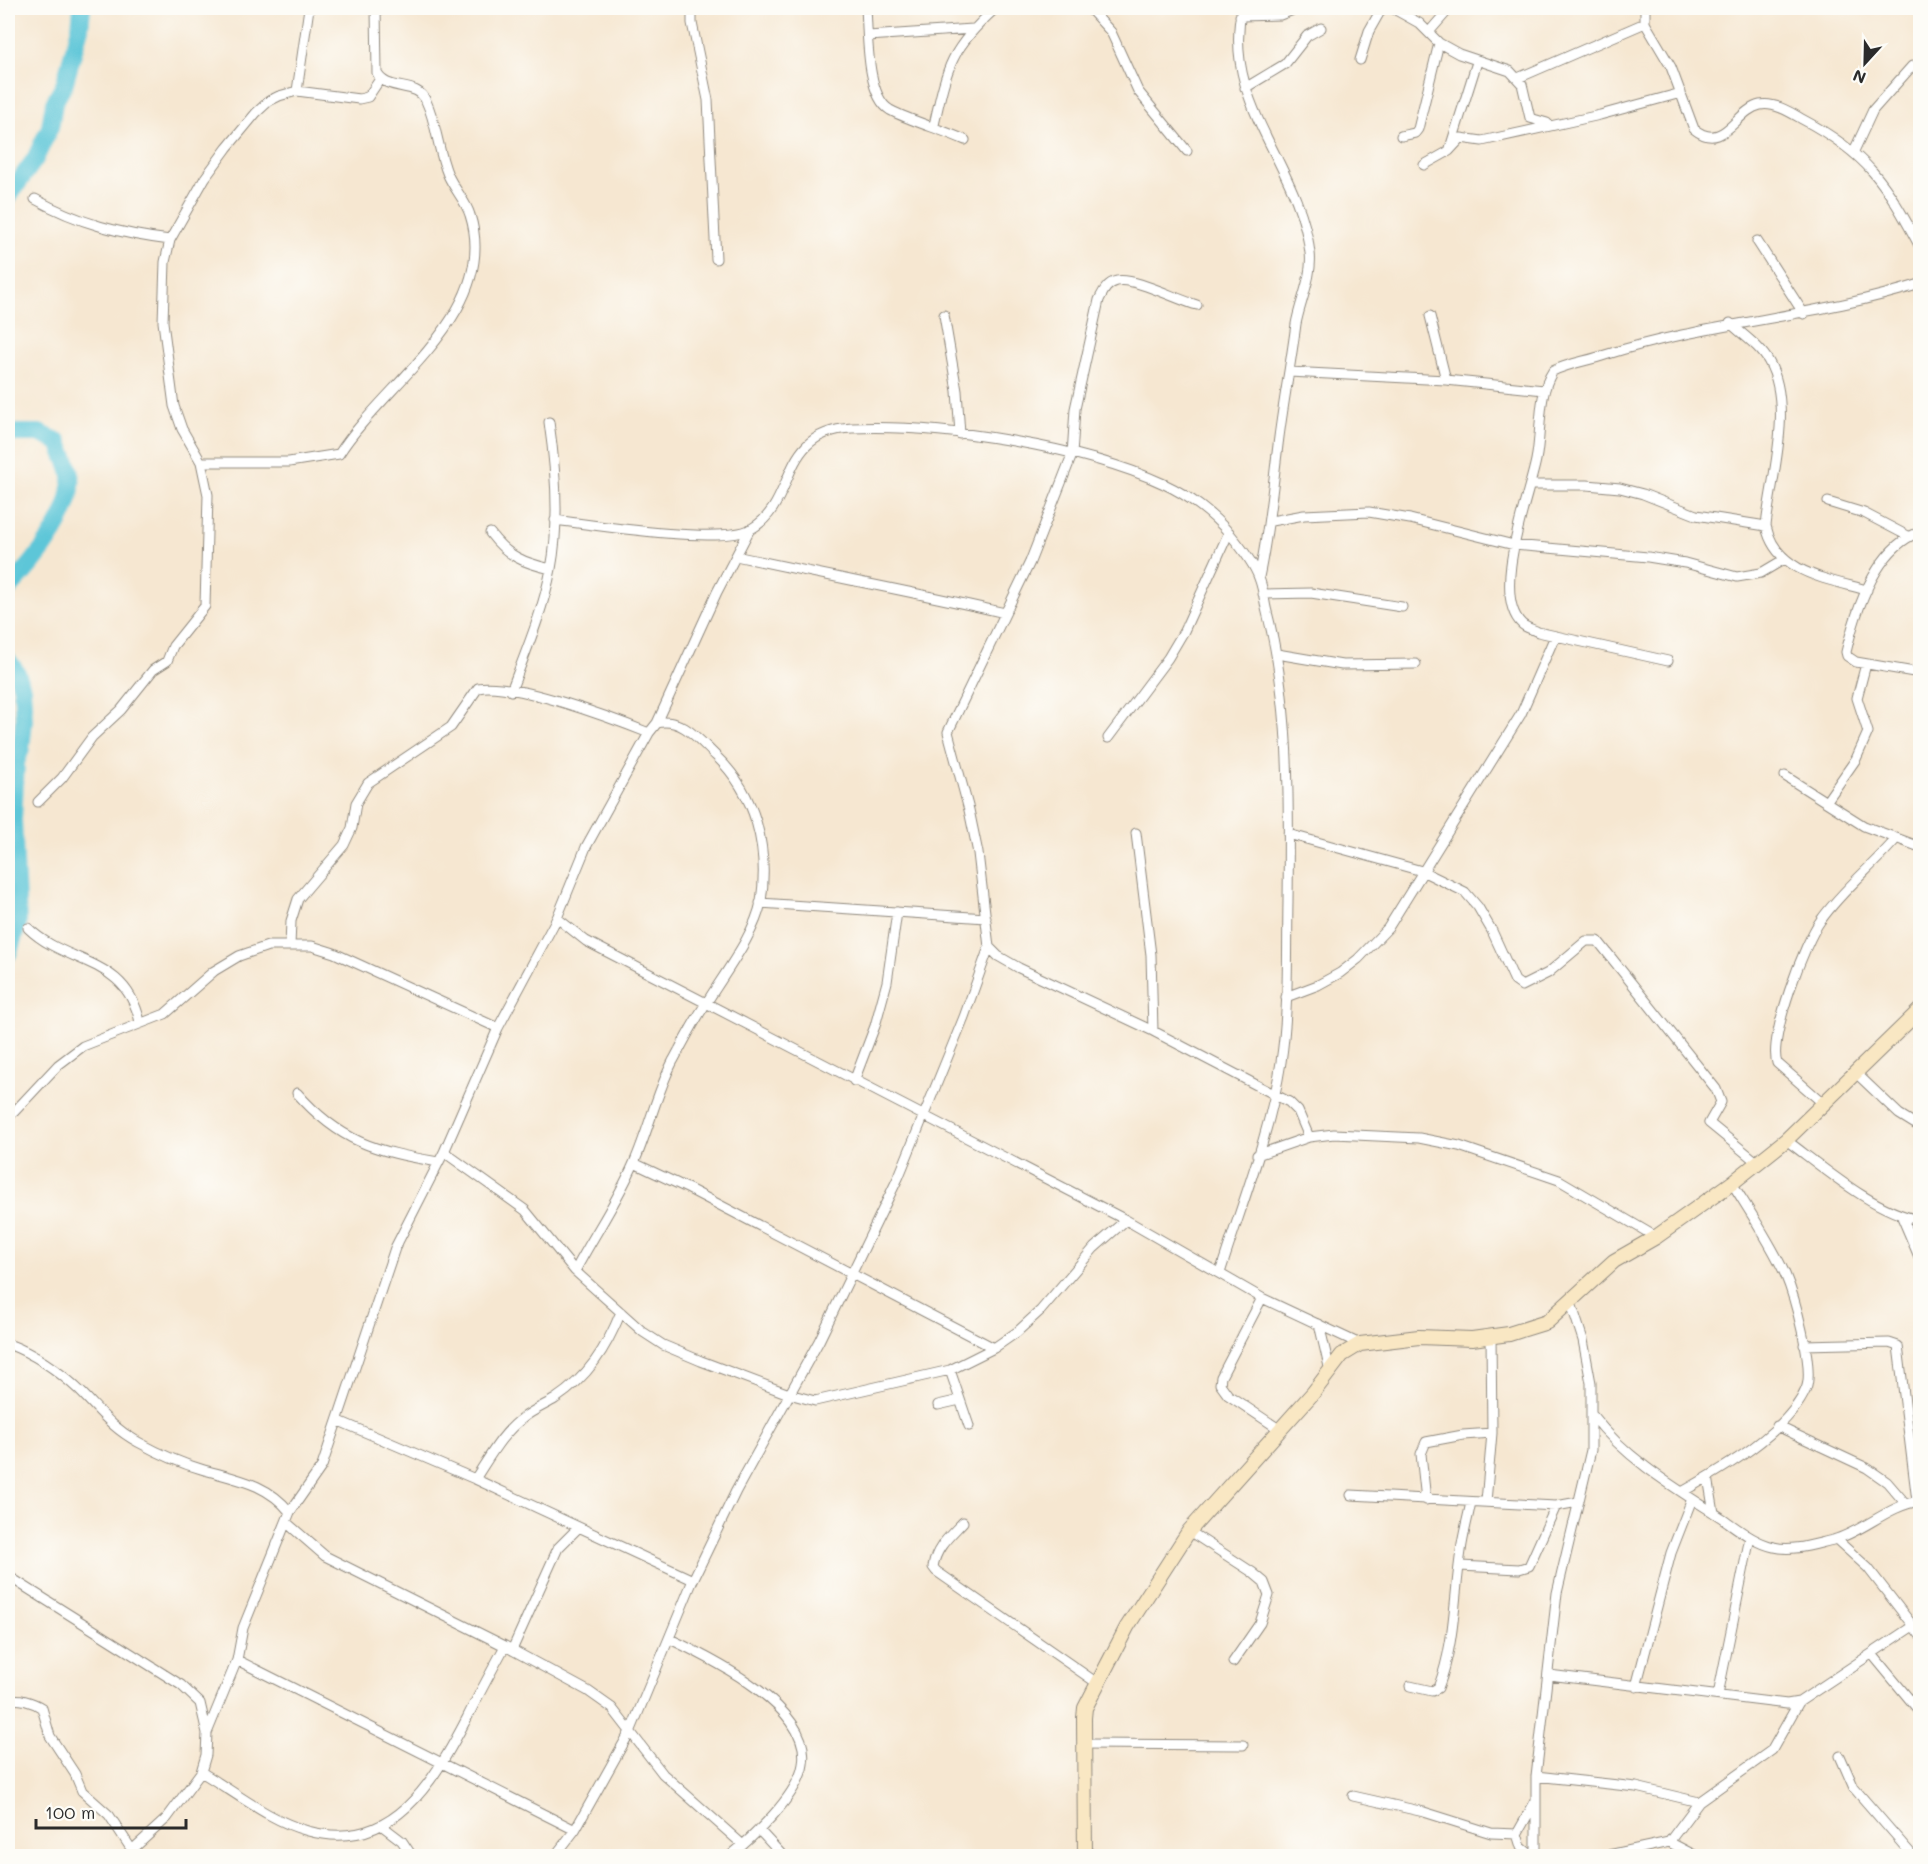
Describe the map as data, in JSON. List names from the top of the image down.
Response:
{
  "scale_bar": "100 m",
  "north": "bottom"
}
